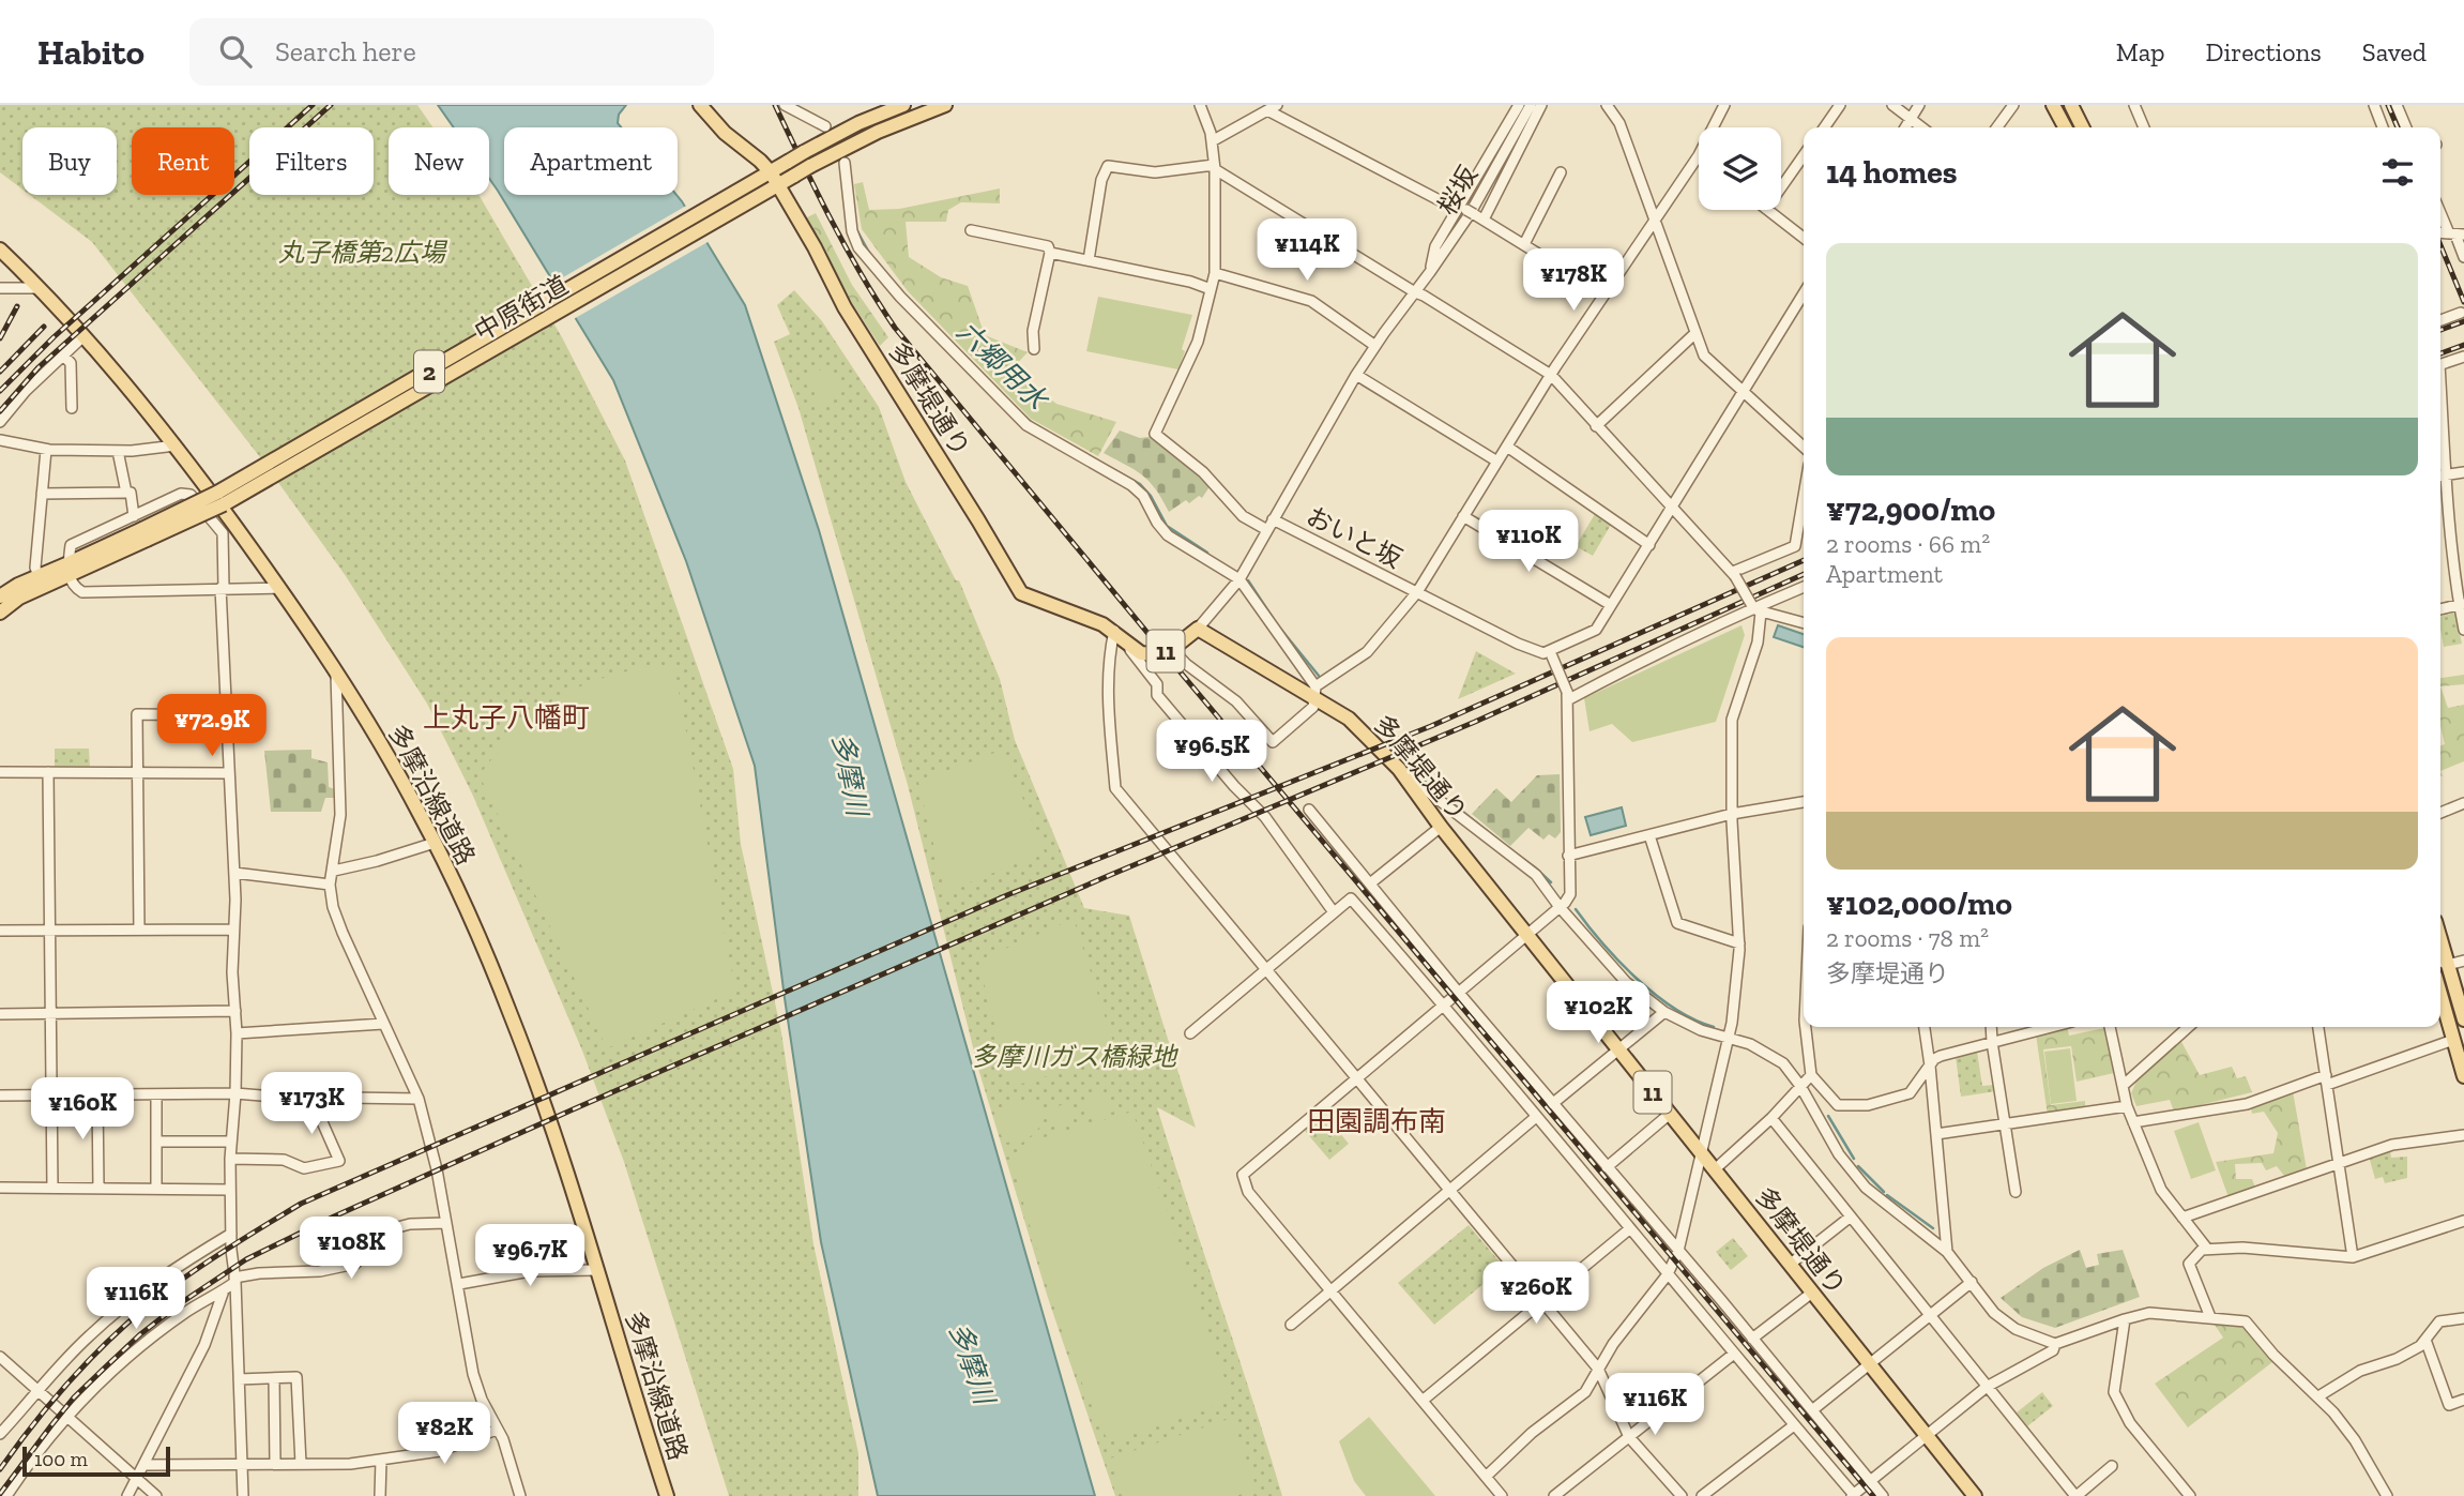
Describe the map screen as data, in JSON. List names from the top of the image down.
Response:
{
  "streets": {
    "main road": [
      "中原街道",
      "2",
      "多摩堤通り",
      "11",
      "多摩沿線道路"
    ],
    "street": ["桜坂", "おいと坂"]
  },
  "crossings": [
    ["桜坂", "多摩堤通り"],
    ["桜坂", "おいと坂"],
    ["桜坂", "11"],
    ["中原街道", "多摩堤通り"],
    ["中原街道", "多摩沿線道路"],
    ["多摩堤通り", "11"]
  ],
  "districts": ["上丸子八幡町", "田園調布南"],
  "water": ["六郷用水", "多摩川"],
  "parks": ["丸子橋第2広場", "多摩川ガス橋緑地"],
  "scale_bar": "100 m",
  "page": {
    "header": "Habito",
    "search": "Search here",
    "nav": ["Map", "Directions", "Saved"],
    "chip": [
      "Buy",
      "Rent",
      "Filters",
      "New",
      "Apartment"
    ],
    "heading": "14 homes",
    "list": [
      {
        "name": "¥72,900/mo",
        "note": "2 rooms · 66 m² · Apartment"
      },
      {
        "name": "¥102,000/mo",
        "note": "2 rooms · 78 m² · 多摩堤通り"
      }
    ],
    "price": [
      "¥114K",
      "¥178K",
      "¥110K",
      "¥72.9K",
      "¥96.5K",
      "¥102K",
      "¥173K",
      "¥160K",
      "¥108K",
      "¥96.7K",
      "¥260K",
      "¥116K",
      "¥116K",
      "¥82K"
    ],
    "scale": "100 m"
  }
}
